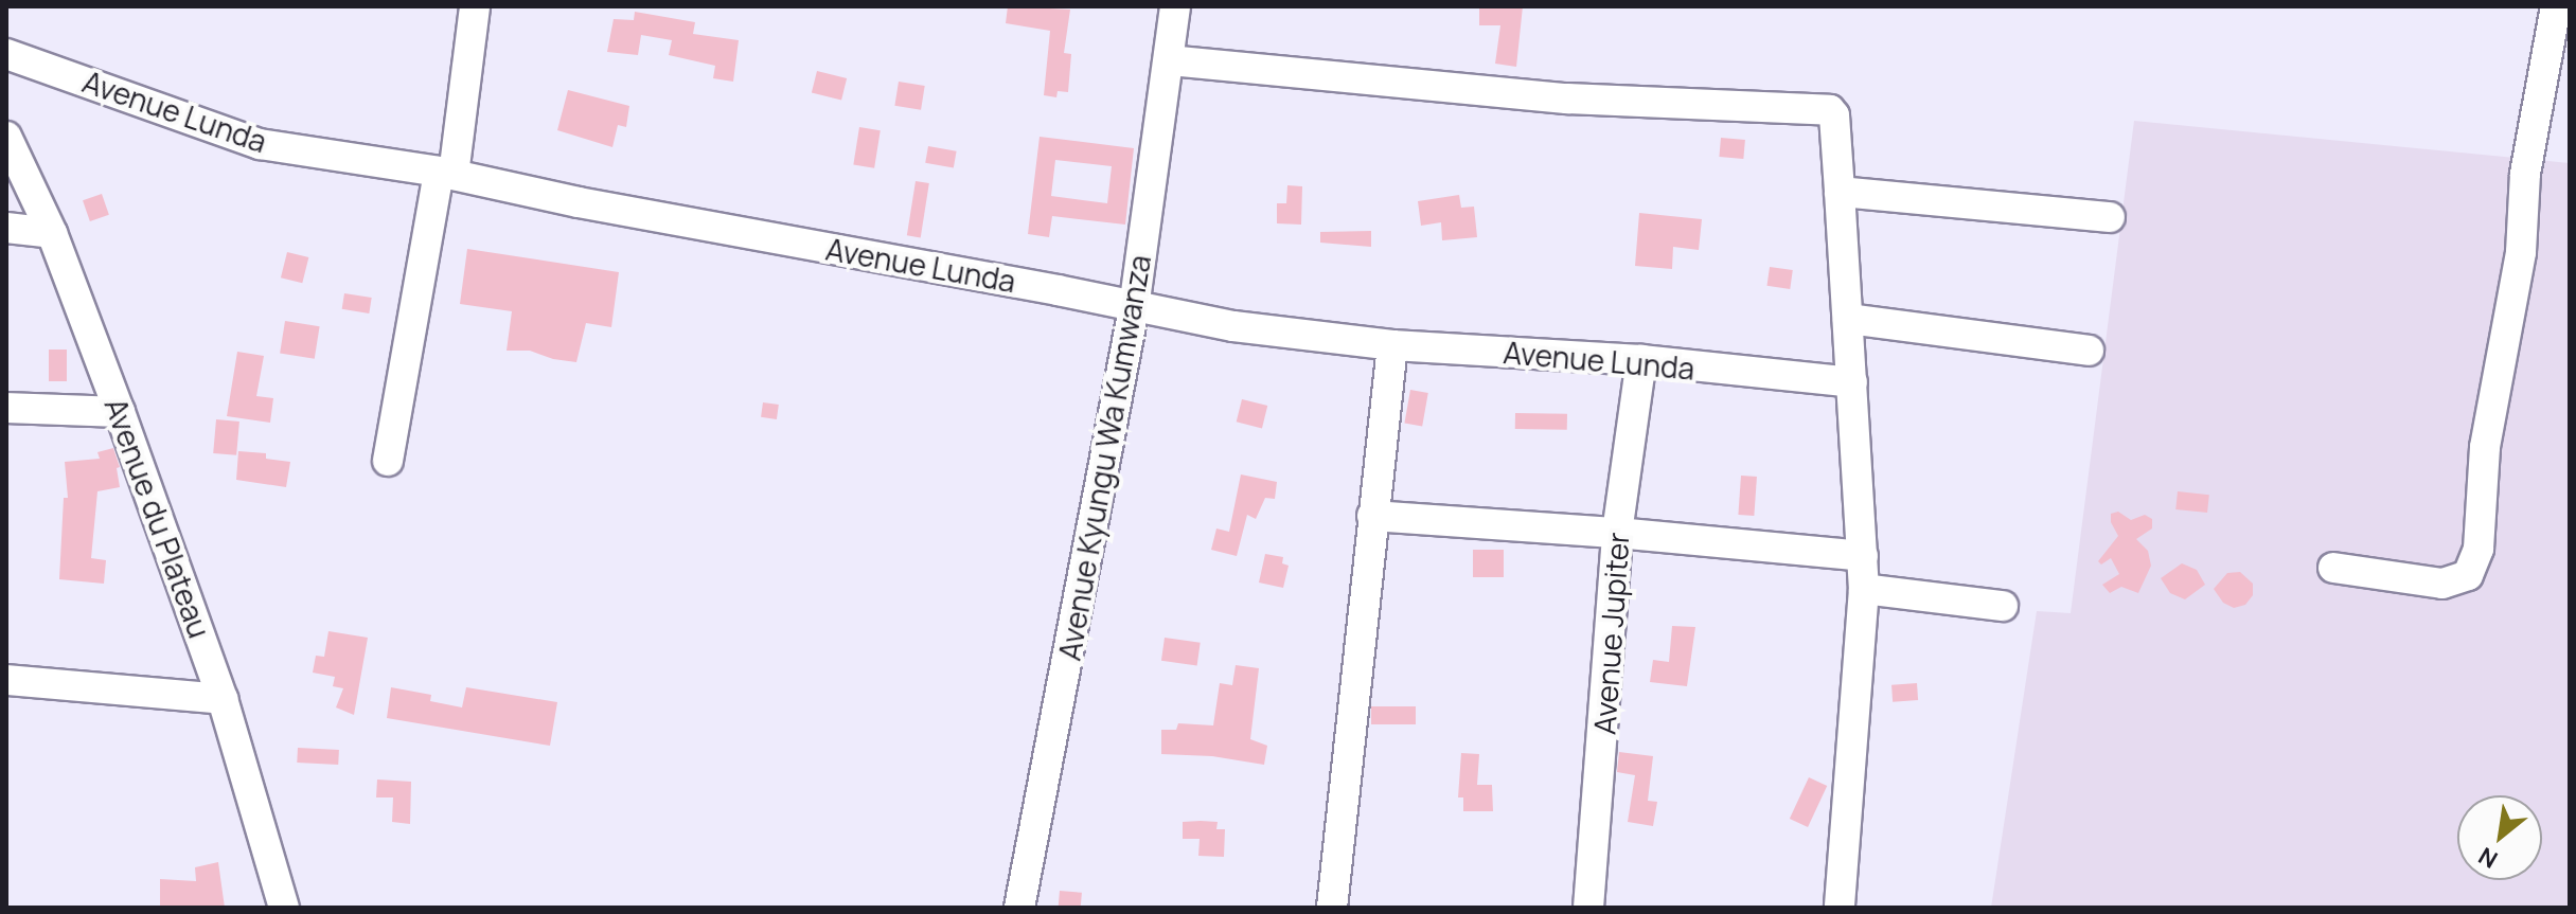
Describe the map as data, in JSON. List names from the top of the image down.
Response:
{
  "streets": {
    "street": [
      "Avenue Lunda",
      "Avenue Kyungu Wa Kumwanza",
      "Avenue du Plateau",
      "Avenue Jupiter"
    ]
  },
  "crossings": [
    ["Avenue Lunda", "Avenue Kyungu Wa Kumwanza"],
    ["Avenue Lunda", "Avenue Jupiter"]
  ],
  "north": "bottom left"
}
